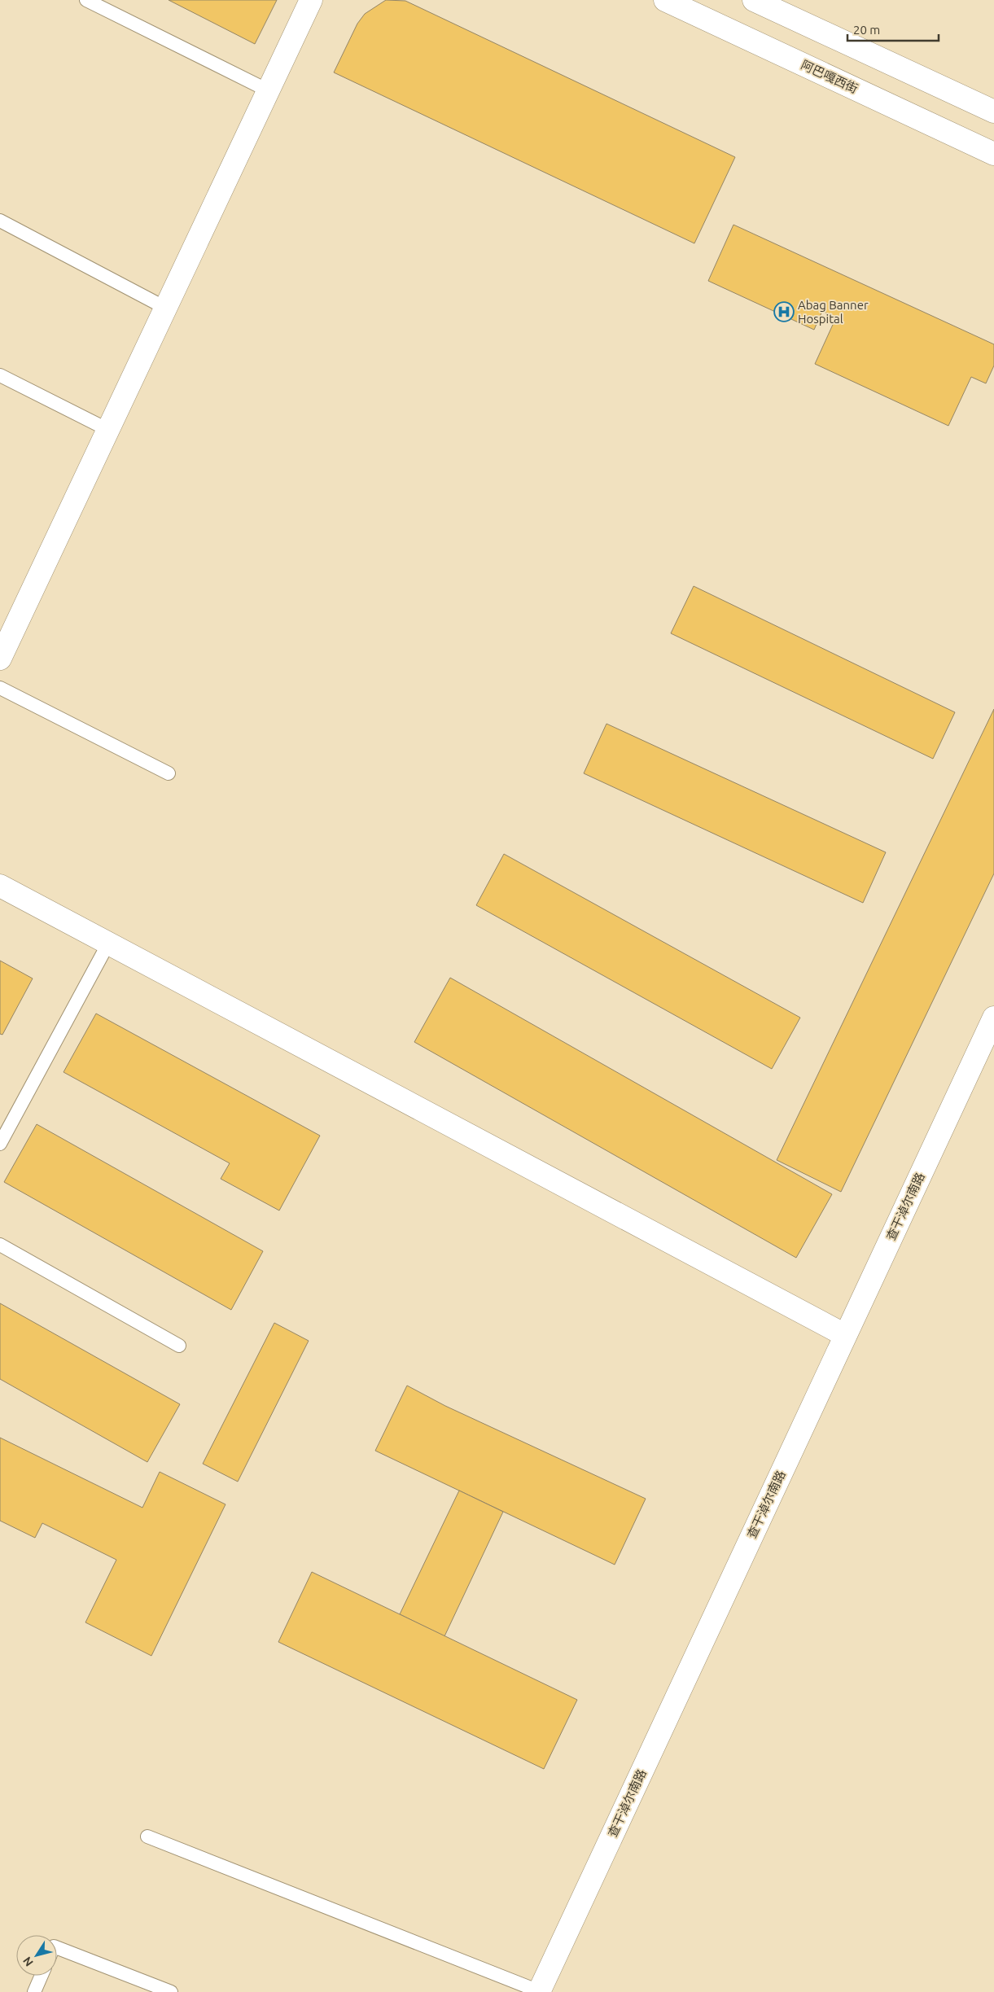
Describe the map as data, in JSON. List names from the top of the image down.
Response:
{
  "streets": {
    "street": ["阿巴嘎西街", "查干淖尔南路"]
  },
  "places": {
    "hospital": ["Abag Banner Hospital"]
  },
  "scale_bar": "20 m",
  "north": "bottom left"
}
